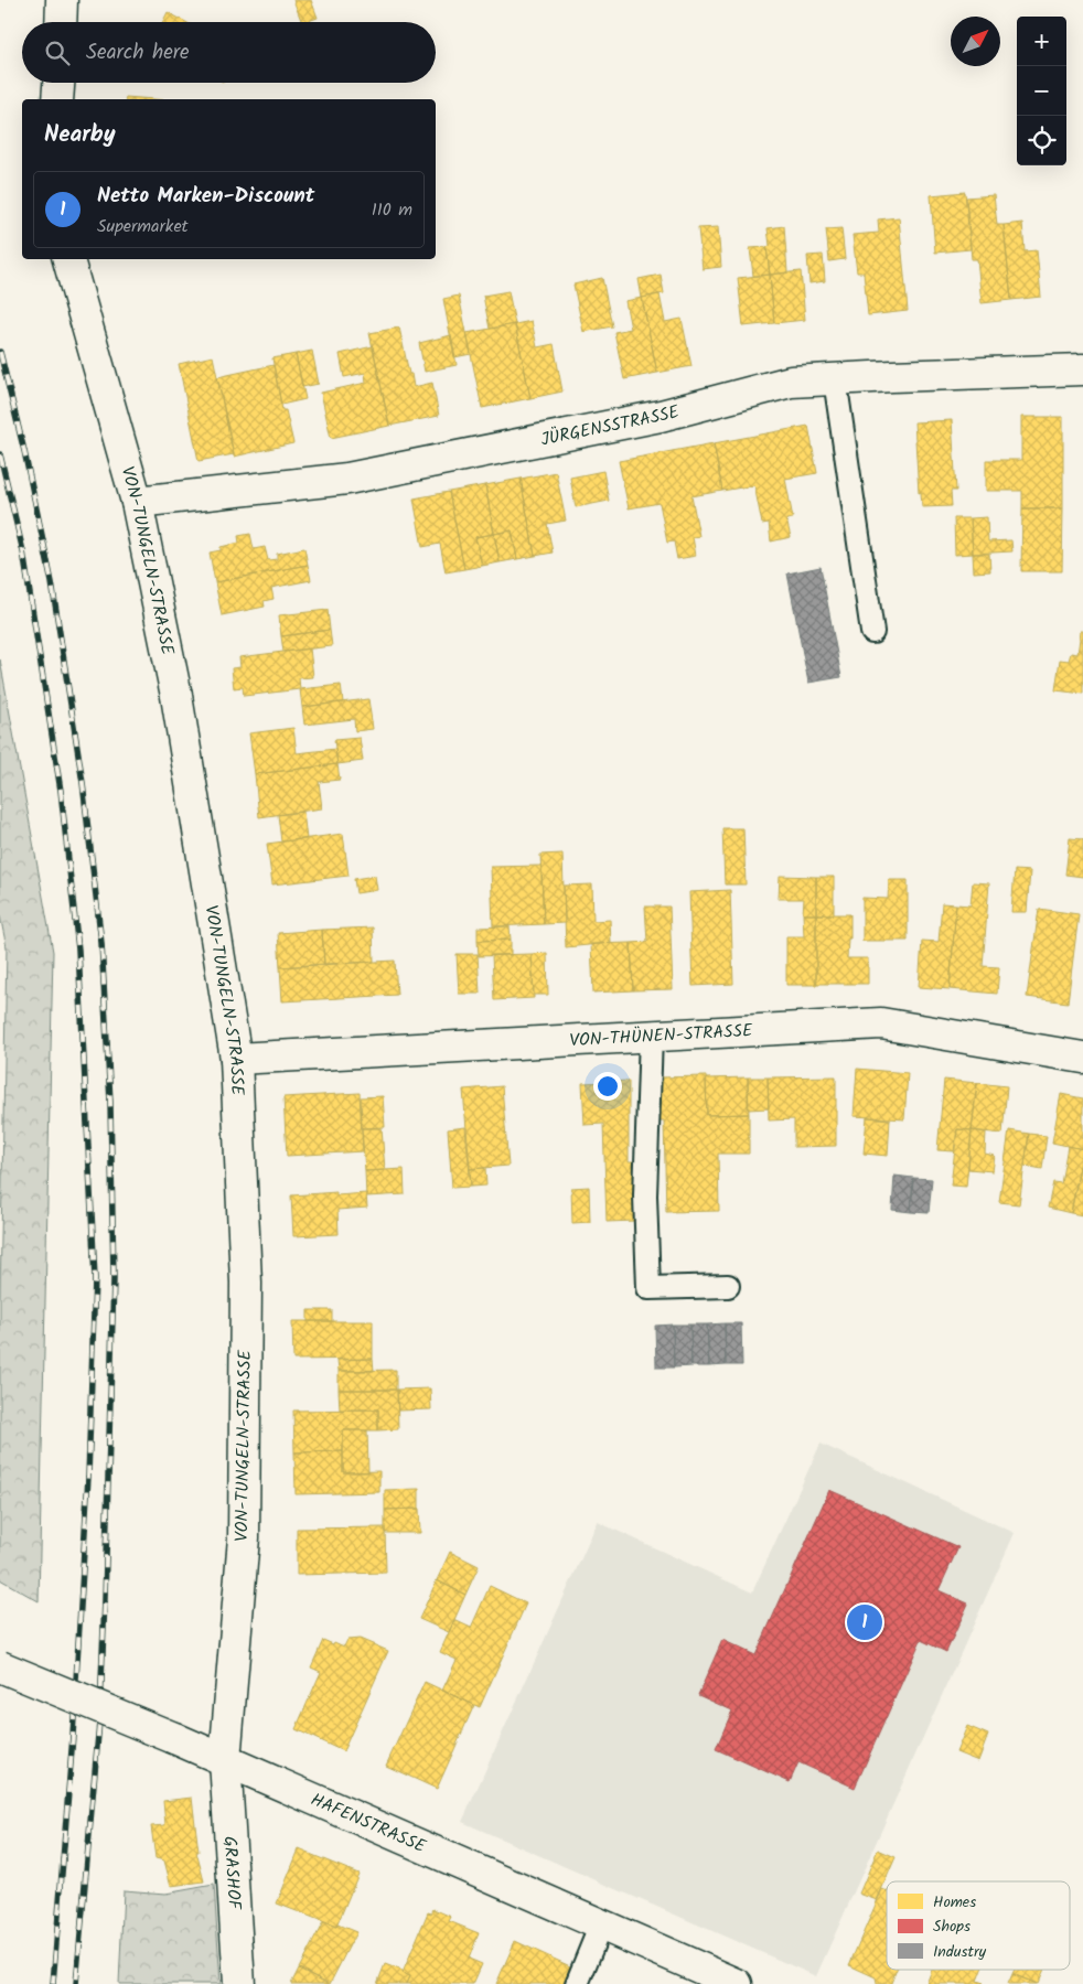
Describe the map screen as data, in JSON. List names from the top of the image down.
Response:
{
  "streets": {
    "street": [
      "JÜRGENSSTRASSE",
      "VON-TUNGELN-STRASSE",
      "VON-THÜNEN-STRASSE",
      "HAFENSTRASSE",
      "GRASHOF"
    ]
  },
  "crossings": [
    ["JÜRGENSSTRASSE", "VON-TUNGELN-STRASSE"],
    ["VON-TUNGELN-STRASSE", "VON-THÜNEN-STRASSE"],
    ["VON-TUNGELN-STRASSE", "HAFENSTRASSE"],
    ["VON-TUNGELN-STRASSE", "GRASHOF"],
    ["HAFENSTRASSE", "GRASHOF"]
  ],
  "legend": ["Homes", "Shops", "Industry"],
  "north": "top right",
  "page": {
    "map_buttons": ["+", "−"],
    "search": "Search here",
    "heading": "Nearby",
    "list": [
      {
        "mark": "1",
        "name": "Netto Marken-Discount",
        "note": "Supermarket",
        "value": "110 m"
      }
    ],
    "pins": "1"
  }
}
